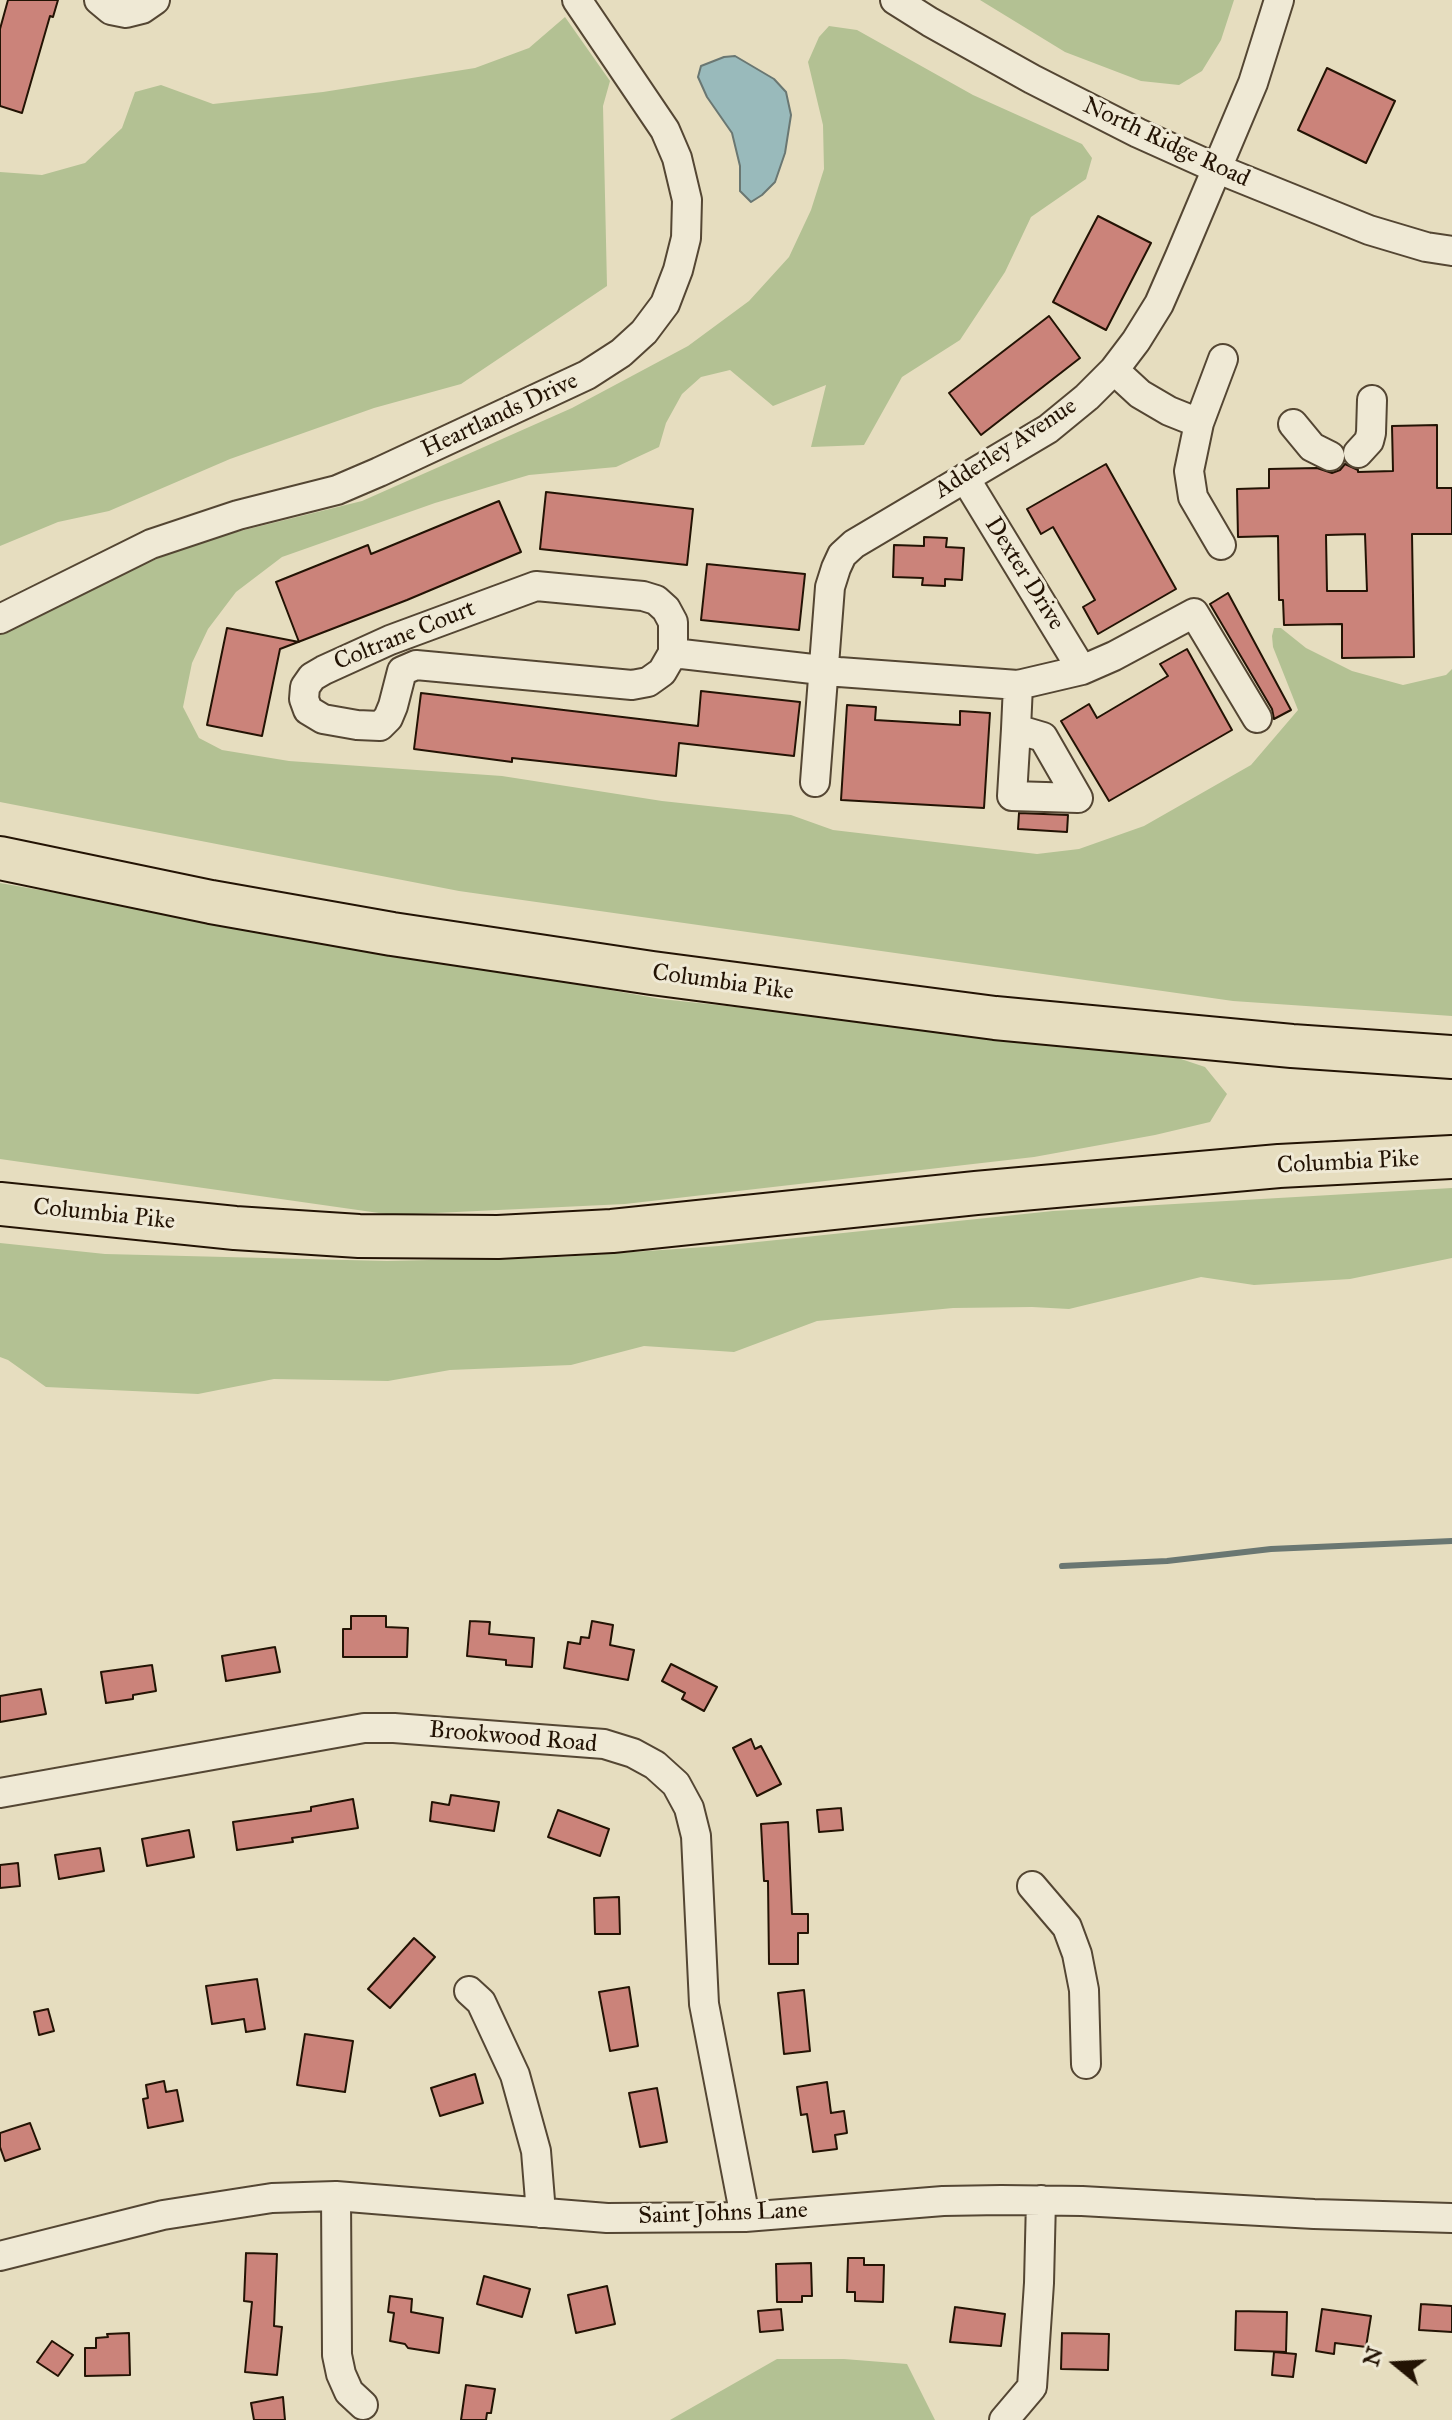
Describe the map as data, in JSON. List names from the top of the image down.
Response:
{
  "streets": {
    "highway": ["Columbia Pike"],
    "street": [
      "North Ridge Road",
      "Heartlands Drive",
      "Adderley Avenue",
      "Dexter Drive",
      "Coltrane Court",
      "Brookwood Road",
      "Saint Johns Lane"
    ]
  },
  "crossings": [
    ["North Ridge Road", "Adderley Avenue"],
    ["Adderley Avenue", "Dexter Drive"],
    ["Brookwood Road", "Saint Johns Lane"]
  ],
  "north": "left"
}
